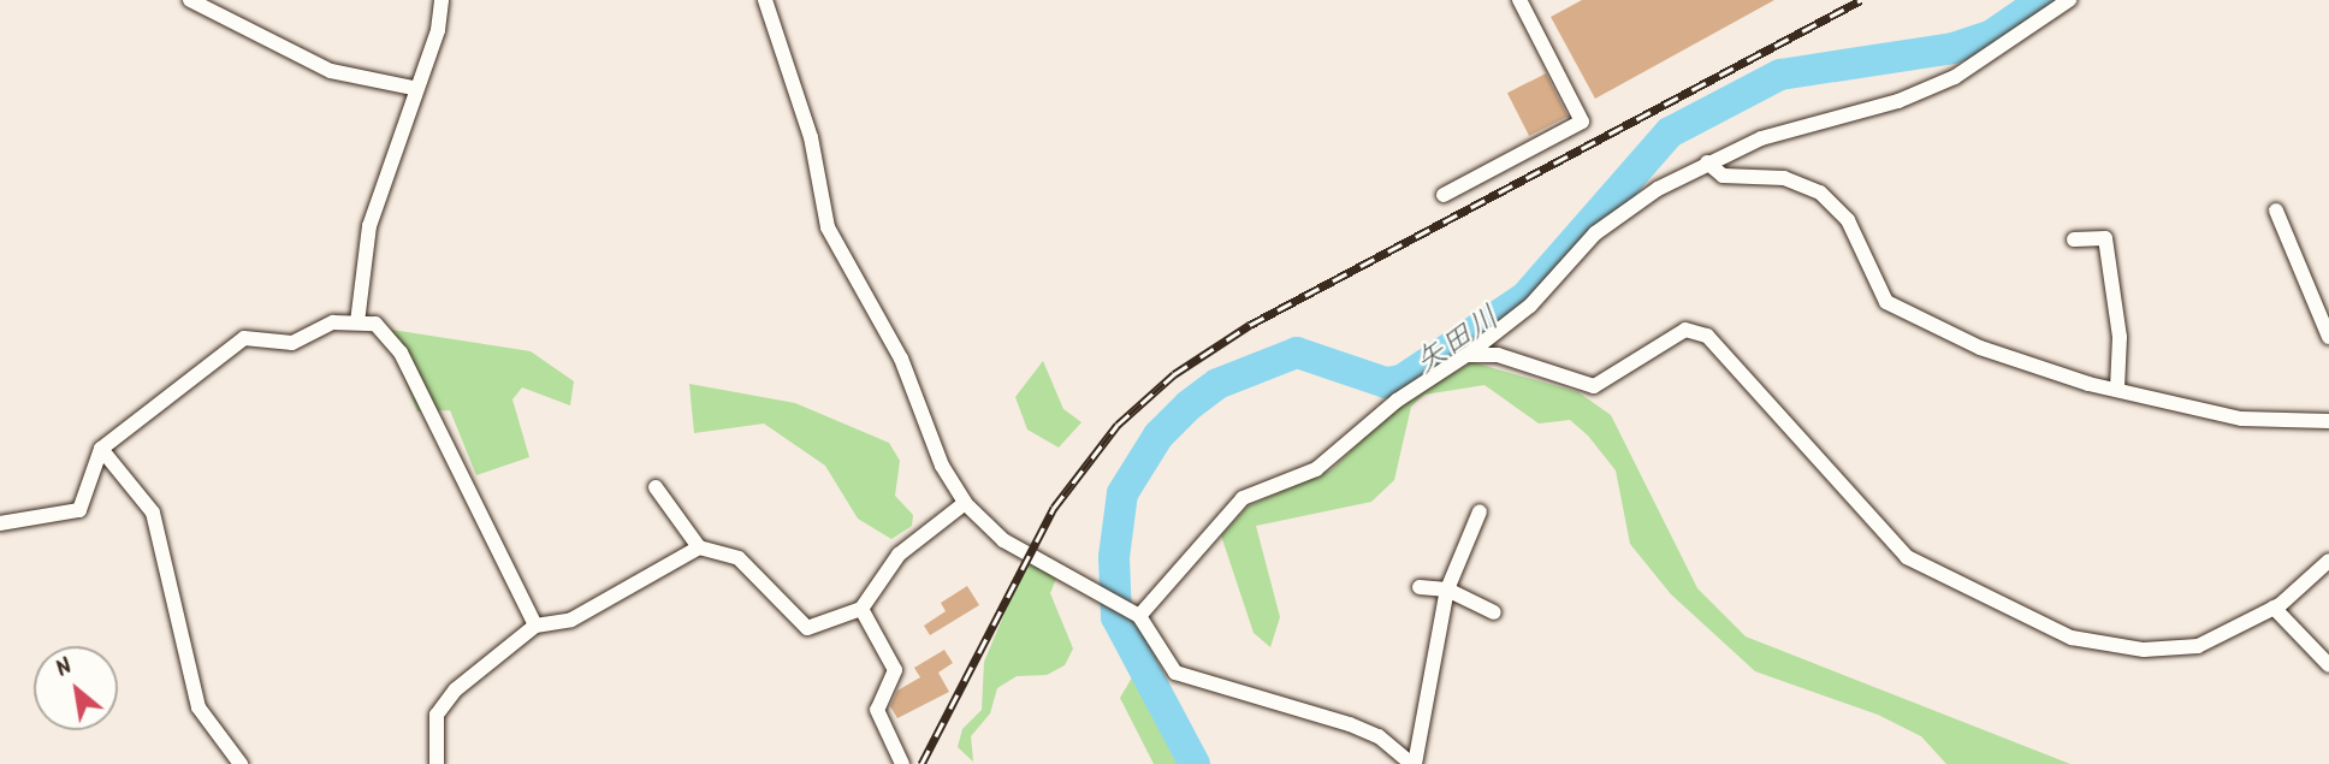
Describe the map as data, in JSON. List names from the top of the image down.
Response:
{
  "water": ["矢田川"],
  "north": "top left"
}
